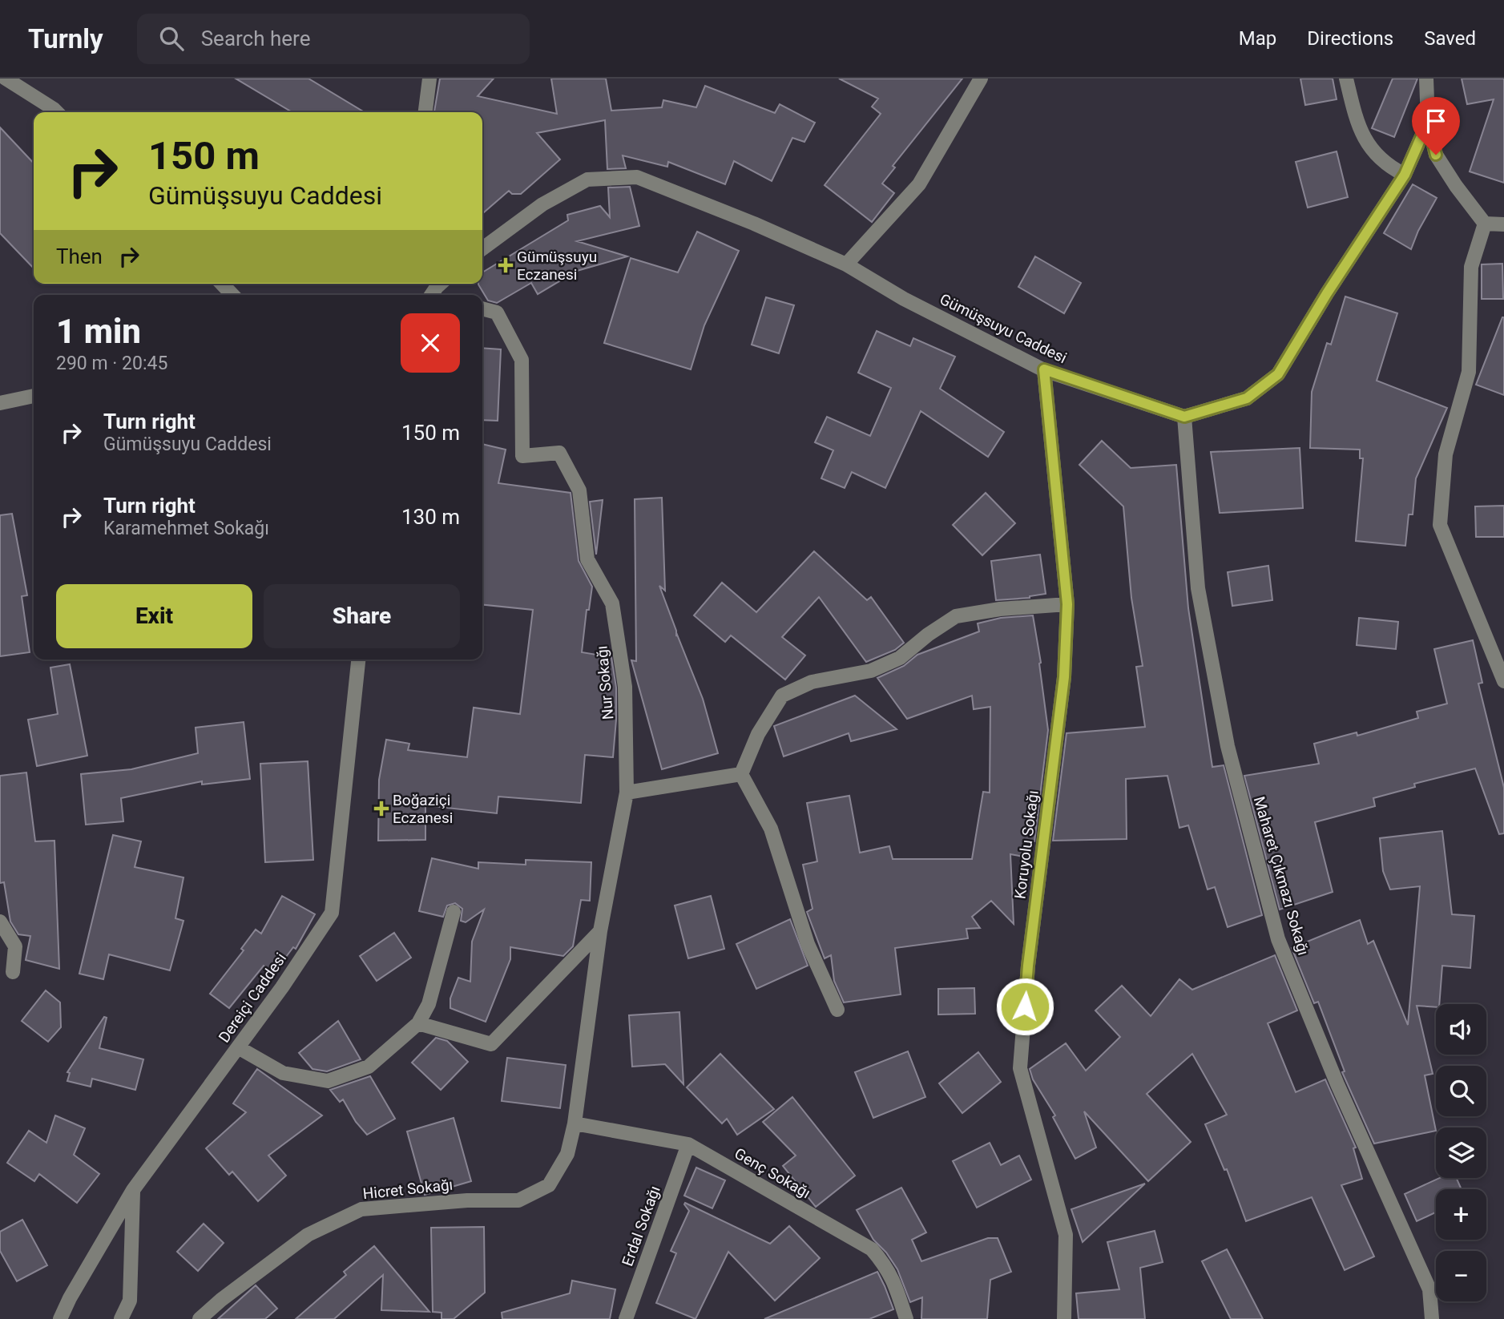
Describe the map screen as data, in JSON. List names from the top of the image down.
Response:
{
  "streets": {
    "street": [
      "Gümüşsuyu Caddesi",
      "Nur Sokağı",
      "Koruyolu Sokağı",
      "Maharet Çıkmazı Sokağı",
      "Dereiçi Caddesi",
      "Genç Sokağı",
      "Hicret Sokağı",
      "Erdal Sokağı"
    ]
  },
  "crossings": [
    ["Gümüşsuyu Caddesi", "Koruyolu Sokağı"],
    ["Gümüşsuyu Caddesi", "Maharet Çıkmazı Sokağı"],
    ["Nur Sokağı", "Genç Sokağı"],
    ["Nur Sokağı", "Hicret Sokağı"],
    ["Genç Sokağı", "Hicret Sokağı"],
    ["Genç Sokağı", "Erdal Sokağı"]
  ],
  "places": {
    "health": ["Gümüşsuyu Eczanesi", "Boğaziçi Eczanesi"]
  },
  "page": {
    "header": "Turnly",
    "search": "Search here",
    "nav": ["Map", "Directions", "Saved"],
    "turn": ["150 m", "Gümüşsuyu Caddesi"],
    "then": "Then",
    "heading": ["1 min", "290 m · 20:45"],
    "list": [
      {
        "name": "Turn right",
        "note": "Gümüşsuyu Caddesi",
        "value": "150 m"
      },
      {
        "name": "Turn right",
        "note": "Karamehmet Sokağı",
        "value": "130 m"
      }
    ],
    "buttons": ["Exit", "Share"],
    "map_buttons": ["+", "−"]
  }
}
